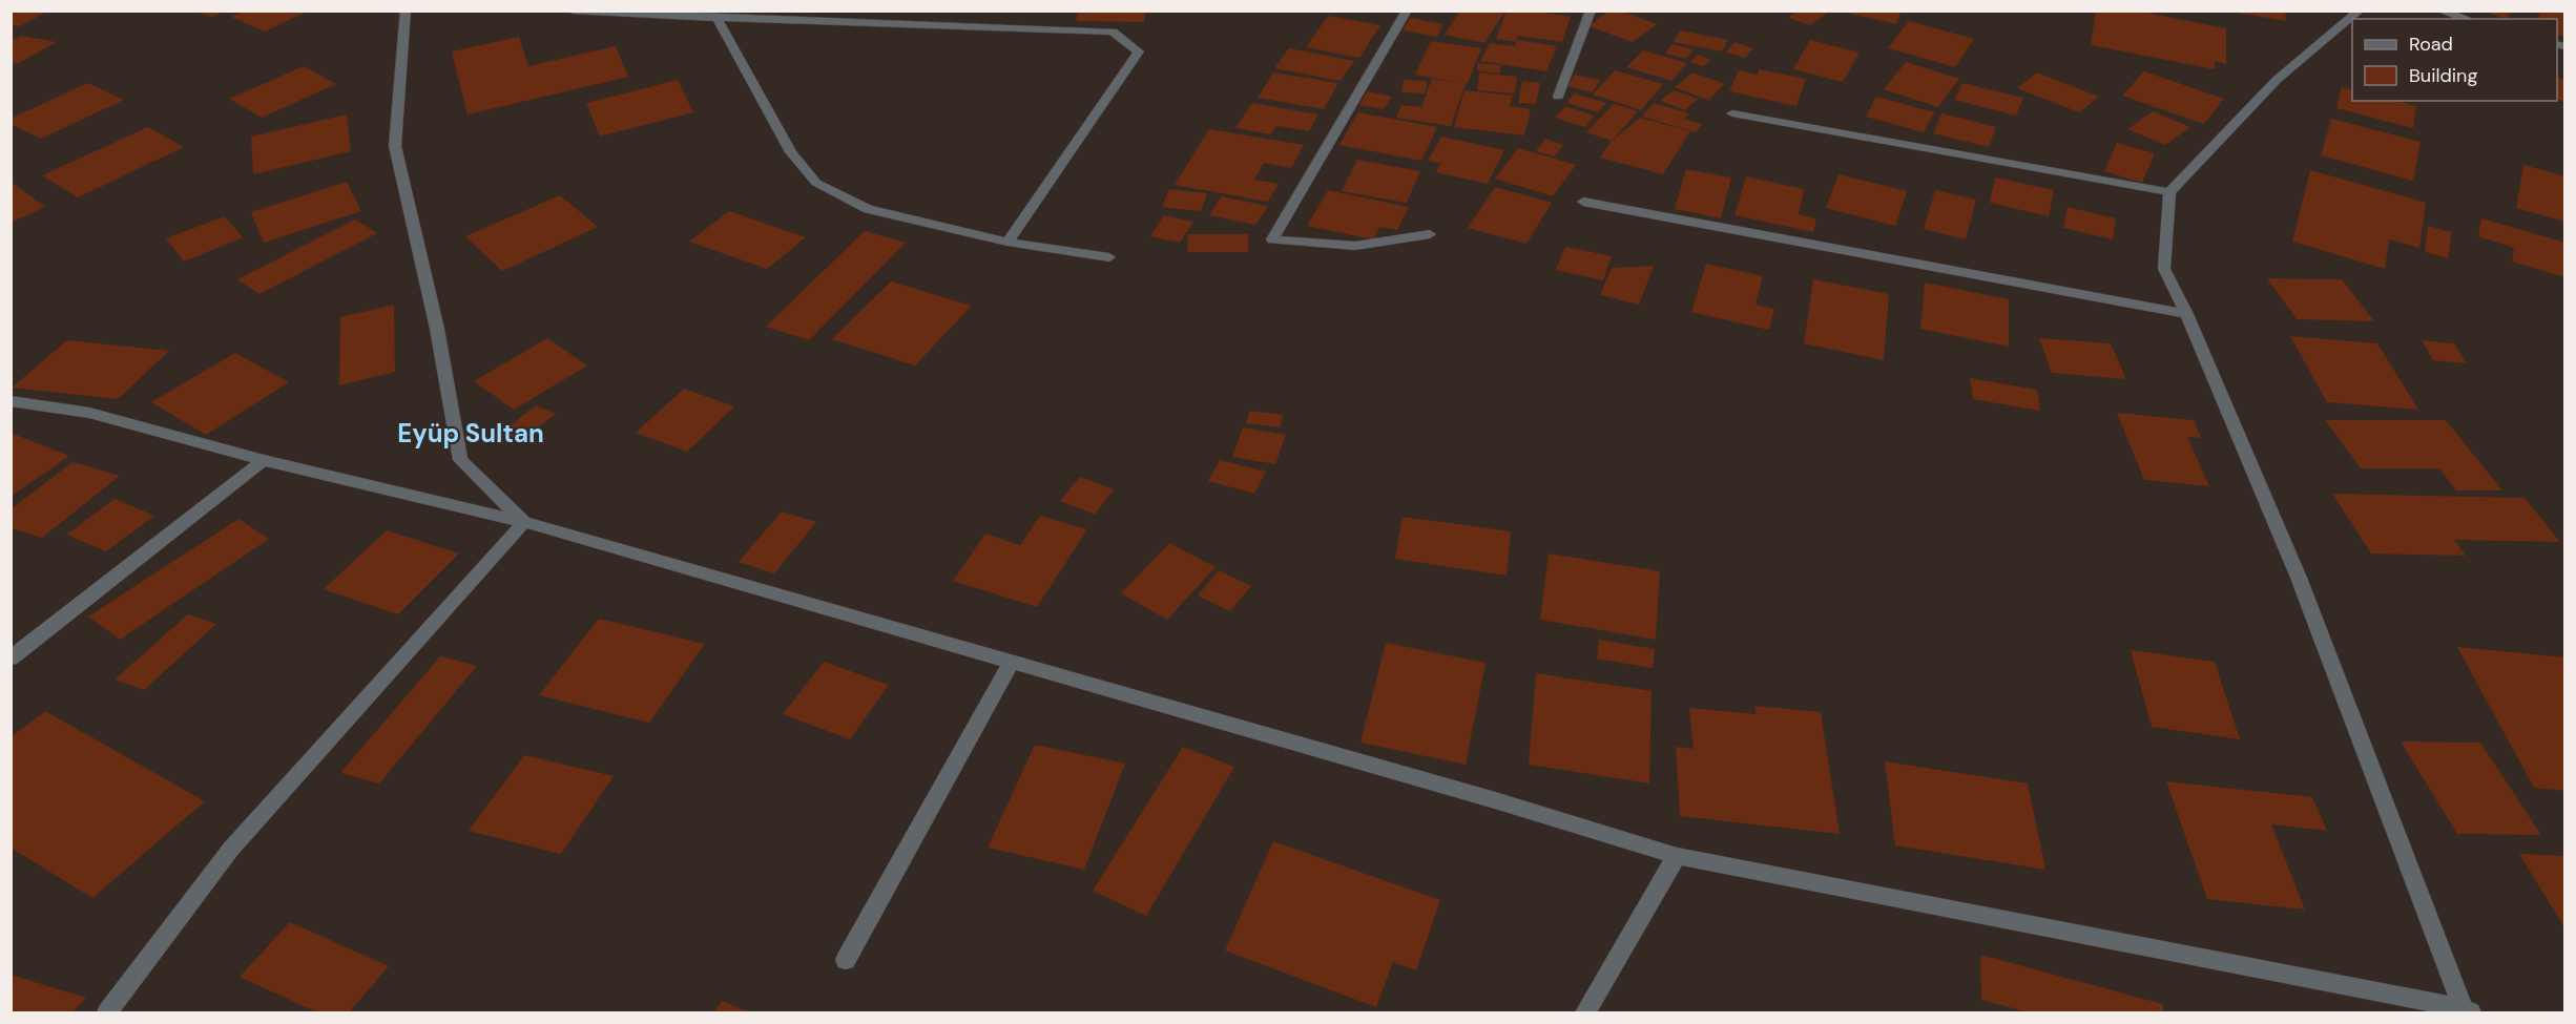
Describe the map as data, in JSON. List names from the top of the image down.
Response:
{
  "districts": ["Eyüp Sultan"],
  "legend": ["Road", "Building"]
}
